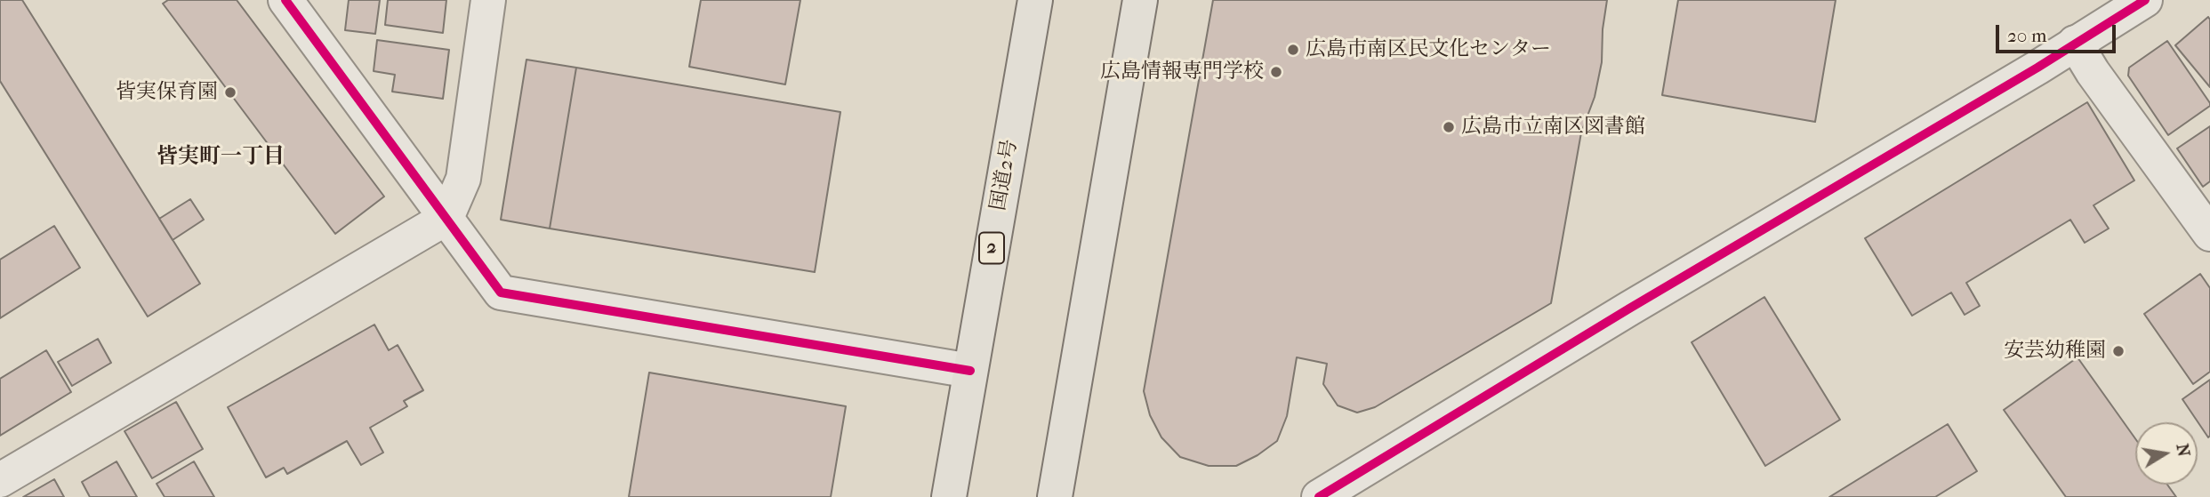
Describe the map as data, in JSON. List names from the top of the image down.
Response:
{
  "streets": {
    "highway": ["国道2号", "2"]
  },
  "districts": ["皆実町一丁目"],
  "places": [
    "広島市南区民文化センター",
    "広島情報専門学校",
    "皆実保育園",
    "広島市立南区図書館",
    "安芸幼稚園"
  ],
  "scale_bar": "20 m",
  "north": "right"
}
